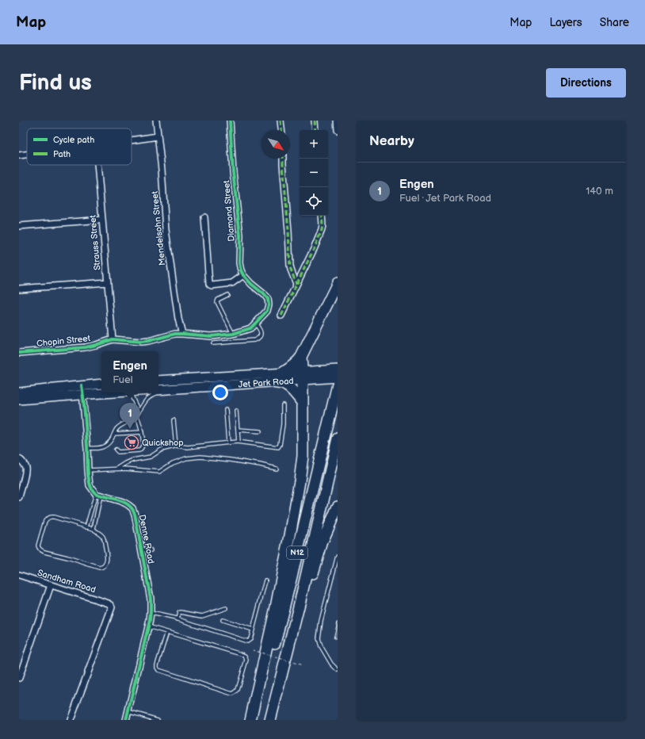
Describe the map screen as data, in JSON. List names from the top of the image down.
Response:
{
  "streets": {
    "highway": ["N12"],
    "main road": ["Jet Park Road"],
    "street": [
      "Diamond Street",
      "Mendelsohn Street",
      "Strauss Street",
      "Chopin Street",
      "Denne Road",
      "Sandham Road"
    ]
  },
  "crossings": [
    ["Diamond Street", "Chopin Street"],
    ["Mendelsohn Street", "Chopin Street"],
    ["Strauss Street", "Chopin Street"]
  ],
  "places": {
    "supermarket": ["Quickshop"]
  },
  "legend": ["Cycle path", "Path"],
  "north": "bottom right",
  "page": {
    "header": "Map",
    "nav": ["Map", "Layers", "Share"],
    "buttons": "Directions",
    "title": "Find us",
    "heading": "Nearby",
    "map_buttons": ["+", "−"],
    "list": [
      {
        "mark": "1",
        "name": "Engen",
        "note": "Fuel · Jet Park Road",
        "value": "140 m"
      }
    ],
    "popup": ["Engen", "Fuel"],
    "pins": "1"
  }
}
